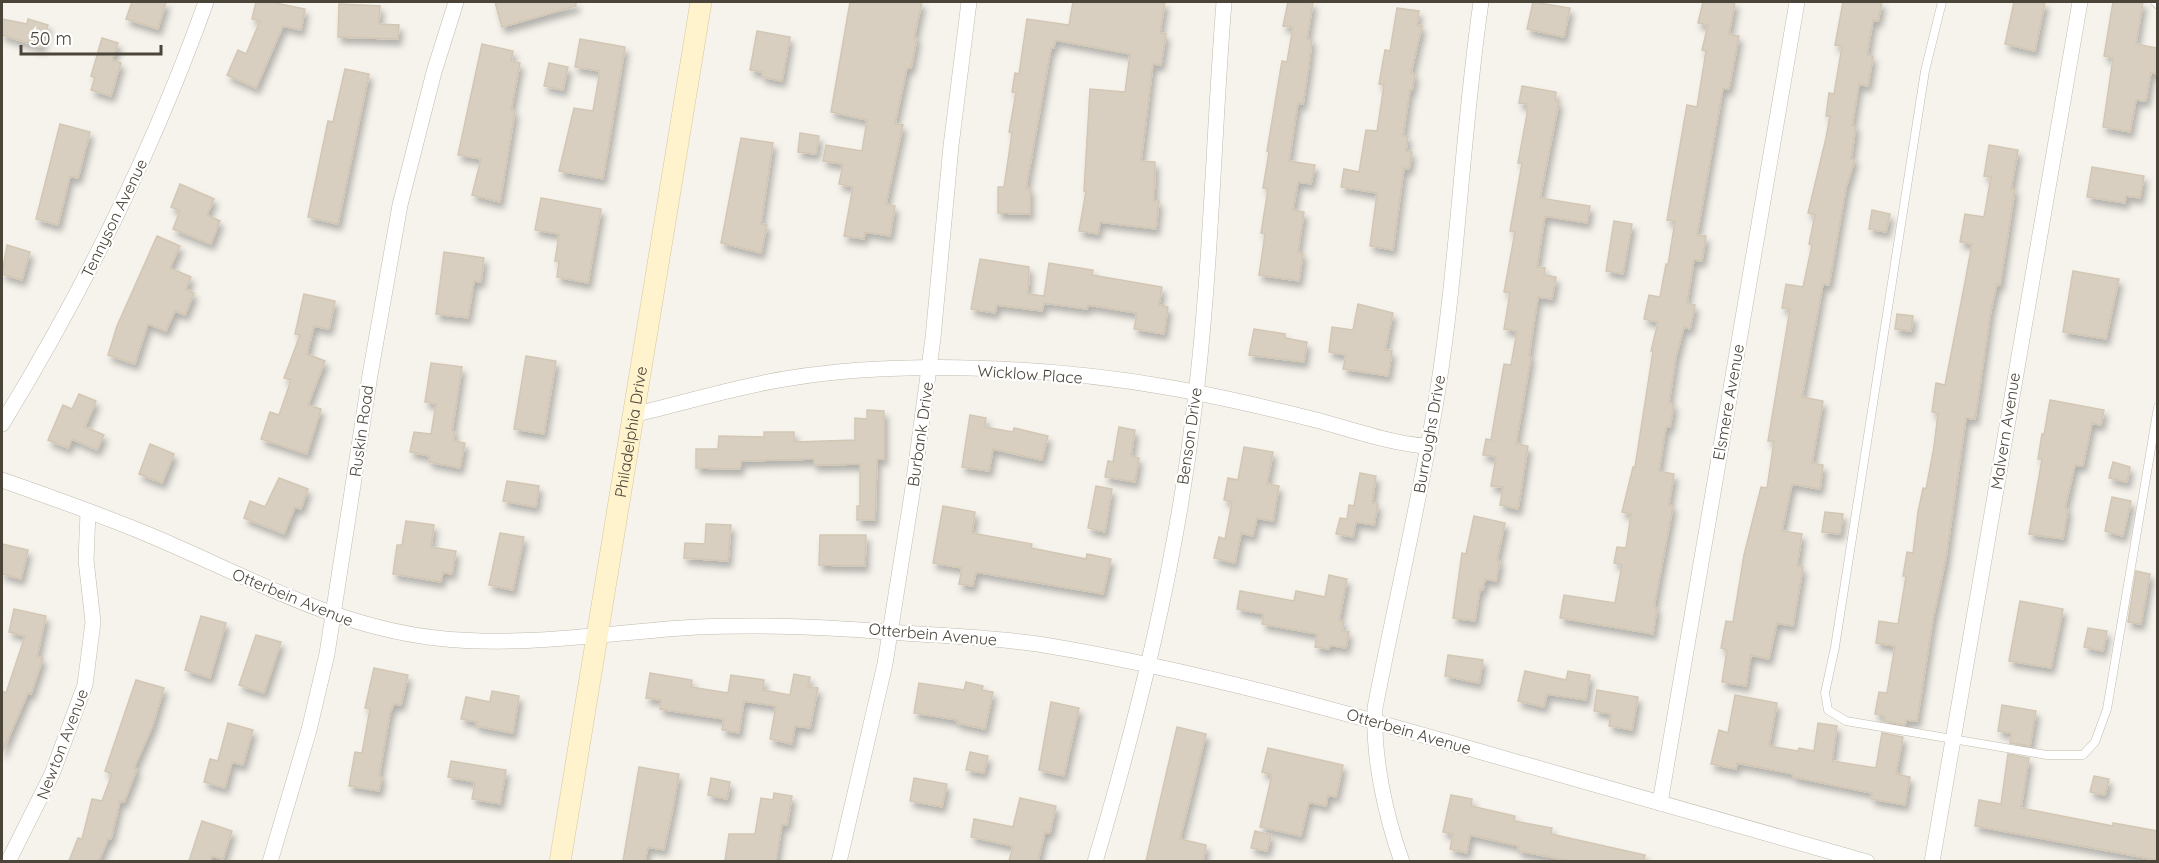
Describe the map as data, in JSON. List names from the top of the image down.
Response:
{
  "streets": {
    "main road": ["Philadelphia Drive"],
    "street": [
      "Tennyson Avenue",
      "Wicklow Place",
      "Elsmere Avenue",
      "Ruskin Road",
      "Malvern Avenue",
      "Burbank Drive",
      "Burroughs Drive",
      "Benson Drive",
      "Otterbein Avenue",
      "Newton Avenue"
    ]
  },
  "crossings": [
    ["Wicklow Place", "Philadelphia Drive"],
    ["Wicklow Place", "Burbank Drive"],
    ["Wicklow Place", "Burroughs Drive"],
    ["Wicklow Place", "Benson Drive"],
    ["Elsmere Avenue", "Otterbein Avenue"],
    ["Ruskin Road", "Otterbein Avenue"],
    ["Philadelphia Drive", "Otterbein Avenue"],
    ["Burbank Drive", "Otterbein Avenue"],
    ["Burroughs Drive", "Otterbein Avenue"],
    ["Benson Drive", "Otterbein Avenue"],
    ["Otterbein Avenue", "Newton Avenue"]
  ],
  "scale_bar": "50 m"
}
